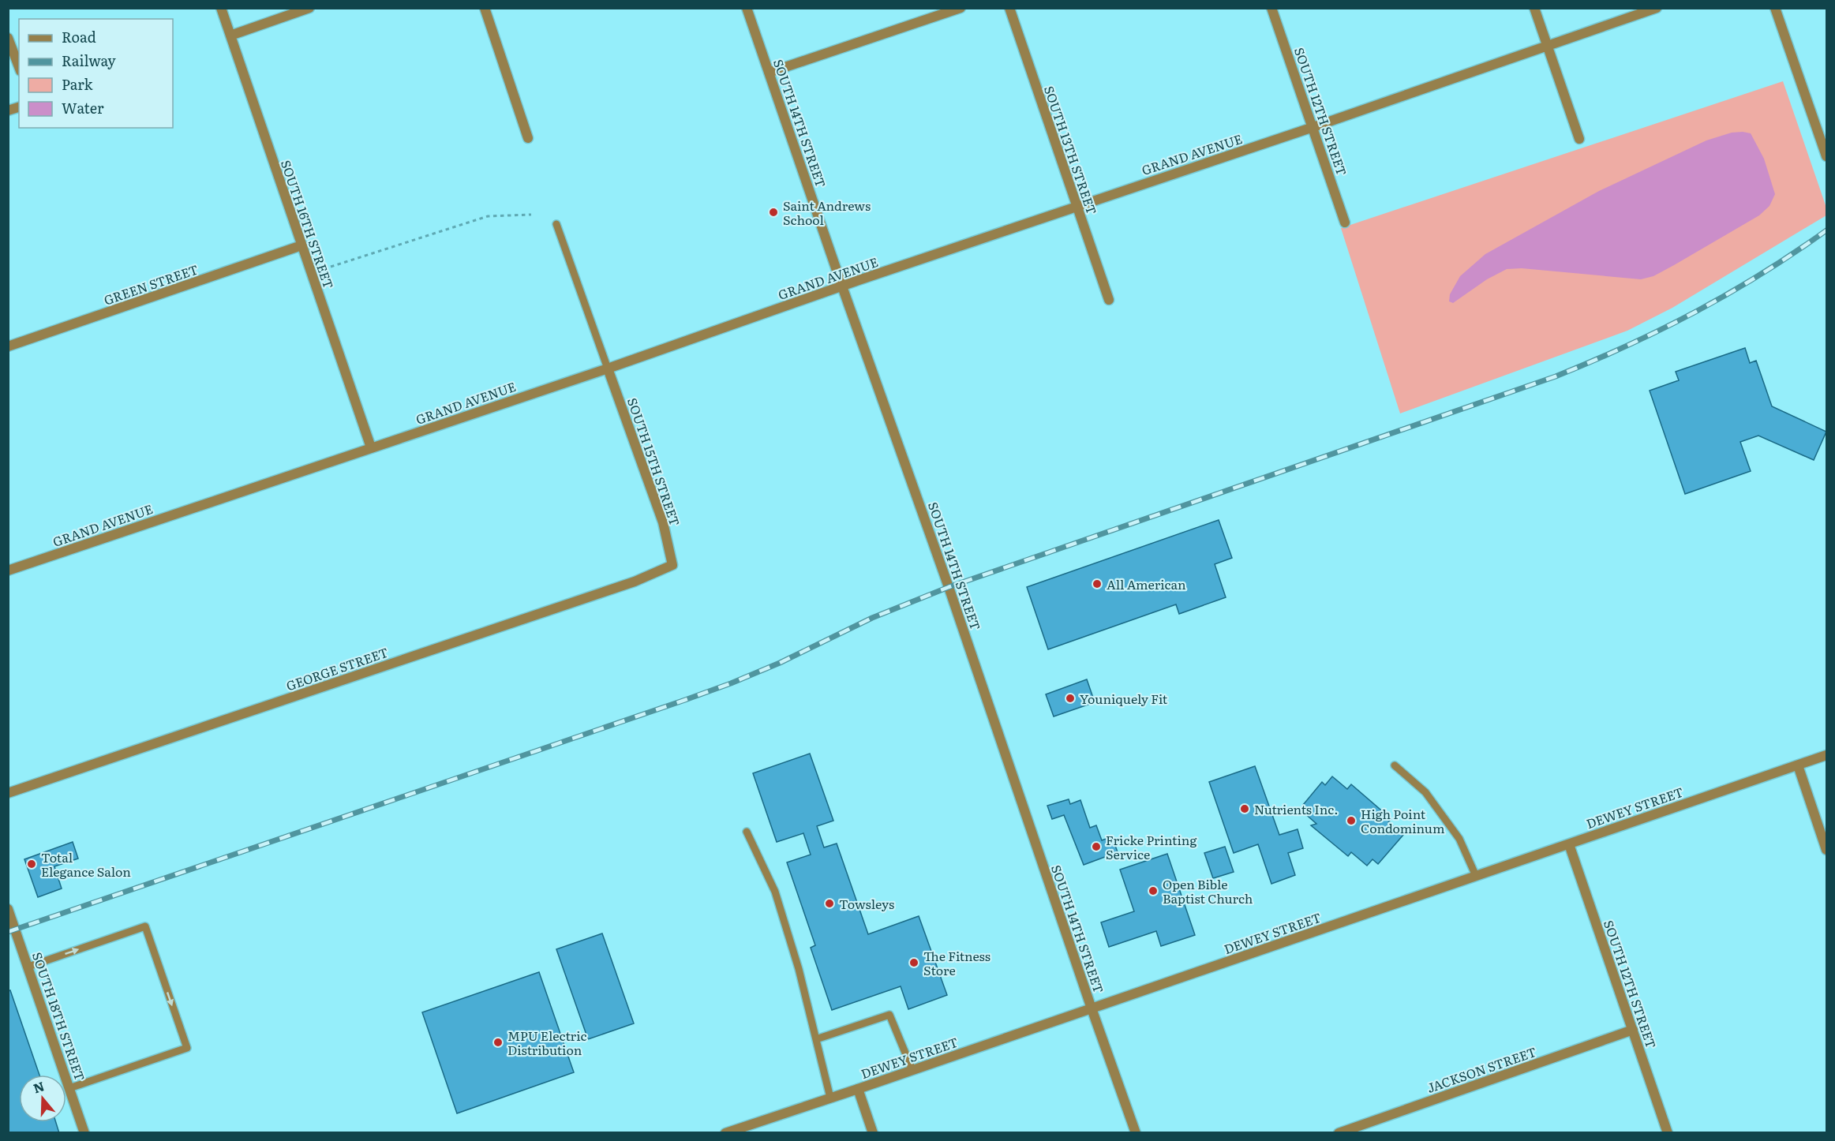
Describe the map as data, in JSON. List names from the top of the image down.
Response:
{
  "streets": {
    "street": [
      "SOUTH 12TH STREET",
      "SOUTH 14TH STREET",
      "SOUTH 13TH STREET",
      "GRAND AVENUE",
      "SOUTH 16TH STREET",
      "GREEN STREET",
      "SOUTH 15TH STREET",
      "GEORGE STREET",
      "DEWEY STREET",
      "SOUTH 18TH STREET",
      "JACKSON STREET"
    ]
  },
  "crossings": [
    ["SOUTH 12TH STREET", "GRAND AVENUE"],
    ["SOUTH 12TH STREET", "DEWEY STREET"],
    ["SOUTH 12TH STREET", "JACKSON STREET"],
    ["SOUTH 14TH STREET", "GRAND AVENUE"],
    ["SOUTH 14TH STREET", "DEWEY STREET"],
    ["SOUTH 13TH STREET", "GRAND AVENUE"],
    ["GRAND AVENUE", "SOUTH 16TH STREET"],
    ["GRAND AVENUE", "SOUTH 15TH STREET"],
    ["SOUTH 16TH STREET", "GREEN STREET"],
    ["SOUTH 15TH STREET", "GEORGE STREET"]
  ],
  "places": [
    "Saint Andrews School",
    "All American",
    "Youniquely Fit",
    "Nutrients Inc.",
    "High Point Condominum",
    "Fricke Printing Service",
    "Total Elegance Salon",
    "Open Bible Baptist Church",
    "Towsleys",
    "The Fitness Store",
    "MPU Electric Distribution"
  ],
  "legend": [
    "Road",
    "Railway",
    "Park",
    "Water"
  ],
  "north": "top"
}
